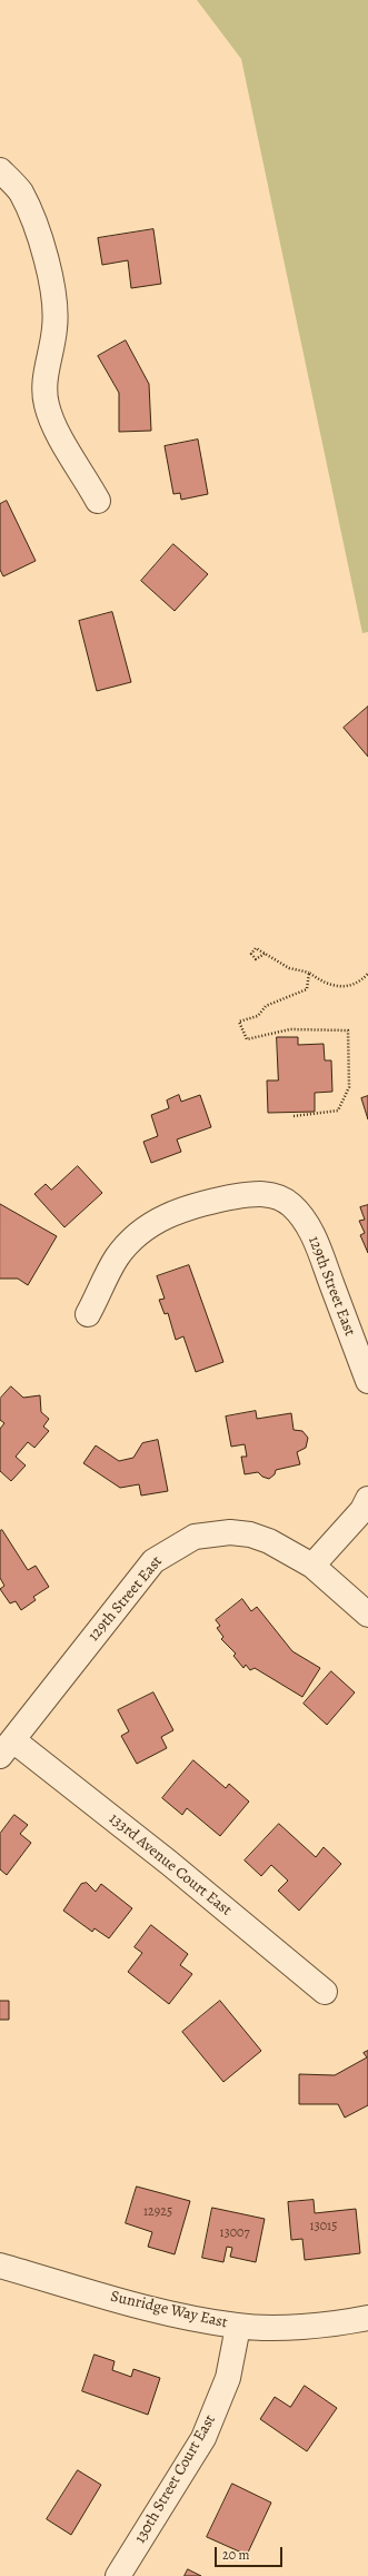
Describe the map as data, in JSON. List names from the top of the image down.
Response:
{
  "streets": {
    "street": [
      "129th Street East",
      "133rd Avenue Court East",
      "Sunridge Way East",
      "130th Street Court East"
    ]
  },
  "crossings": [
    ["129th Street East", "133rd Avenue Court East"],
    ["Sunridge Way East", "130th Street Court East"]
  ],
  "house_numbers": ["12925", "13015", "13007"],
  "scale_bar": "20 m"
}
